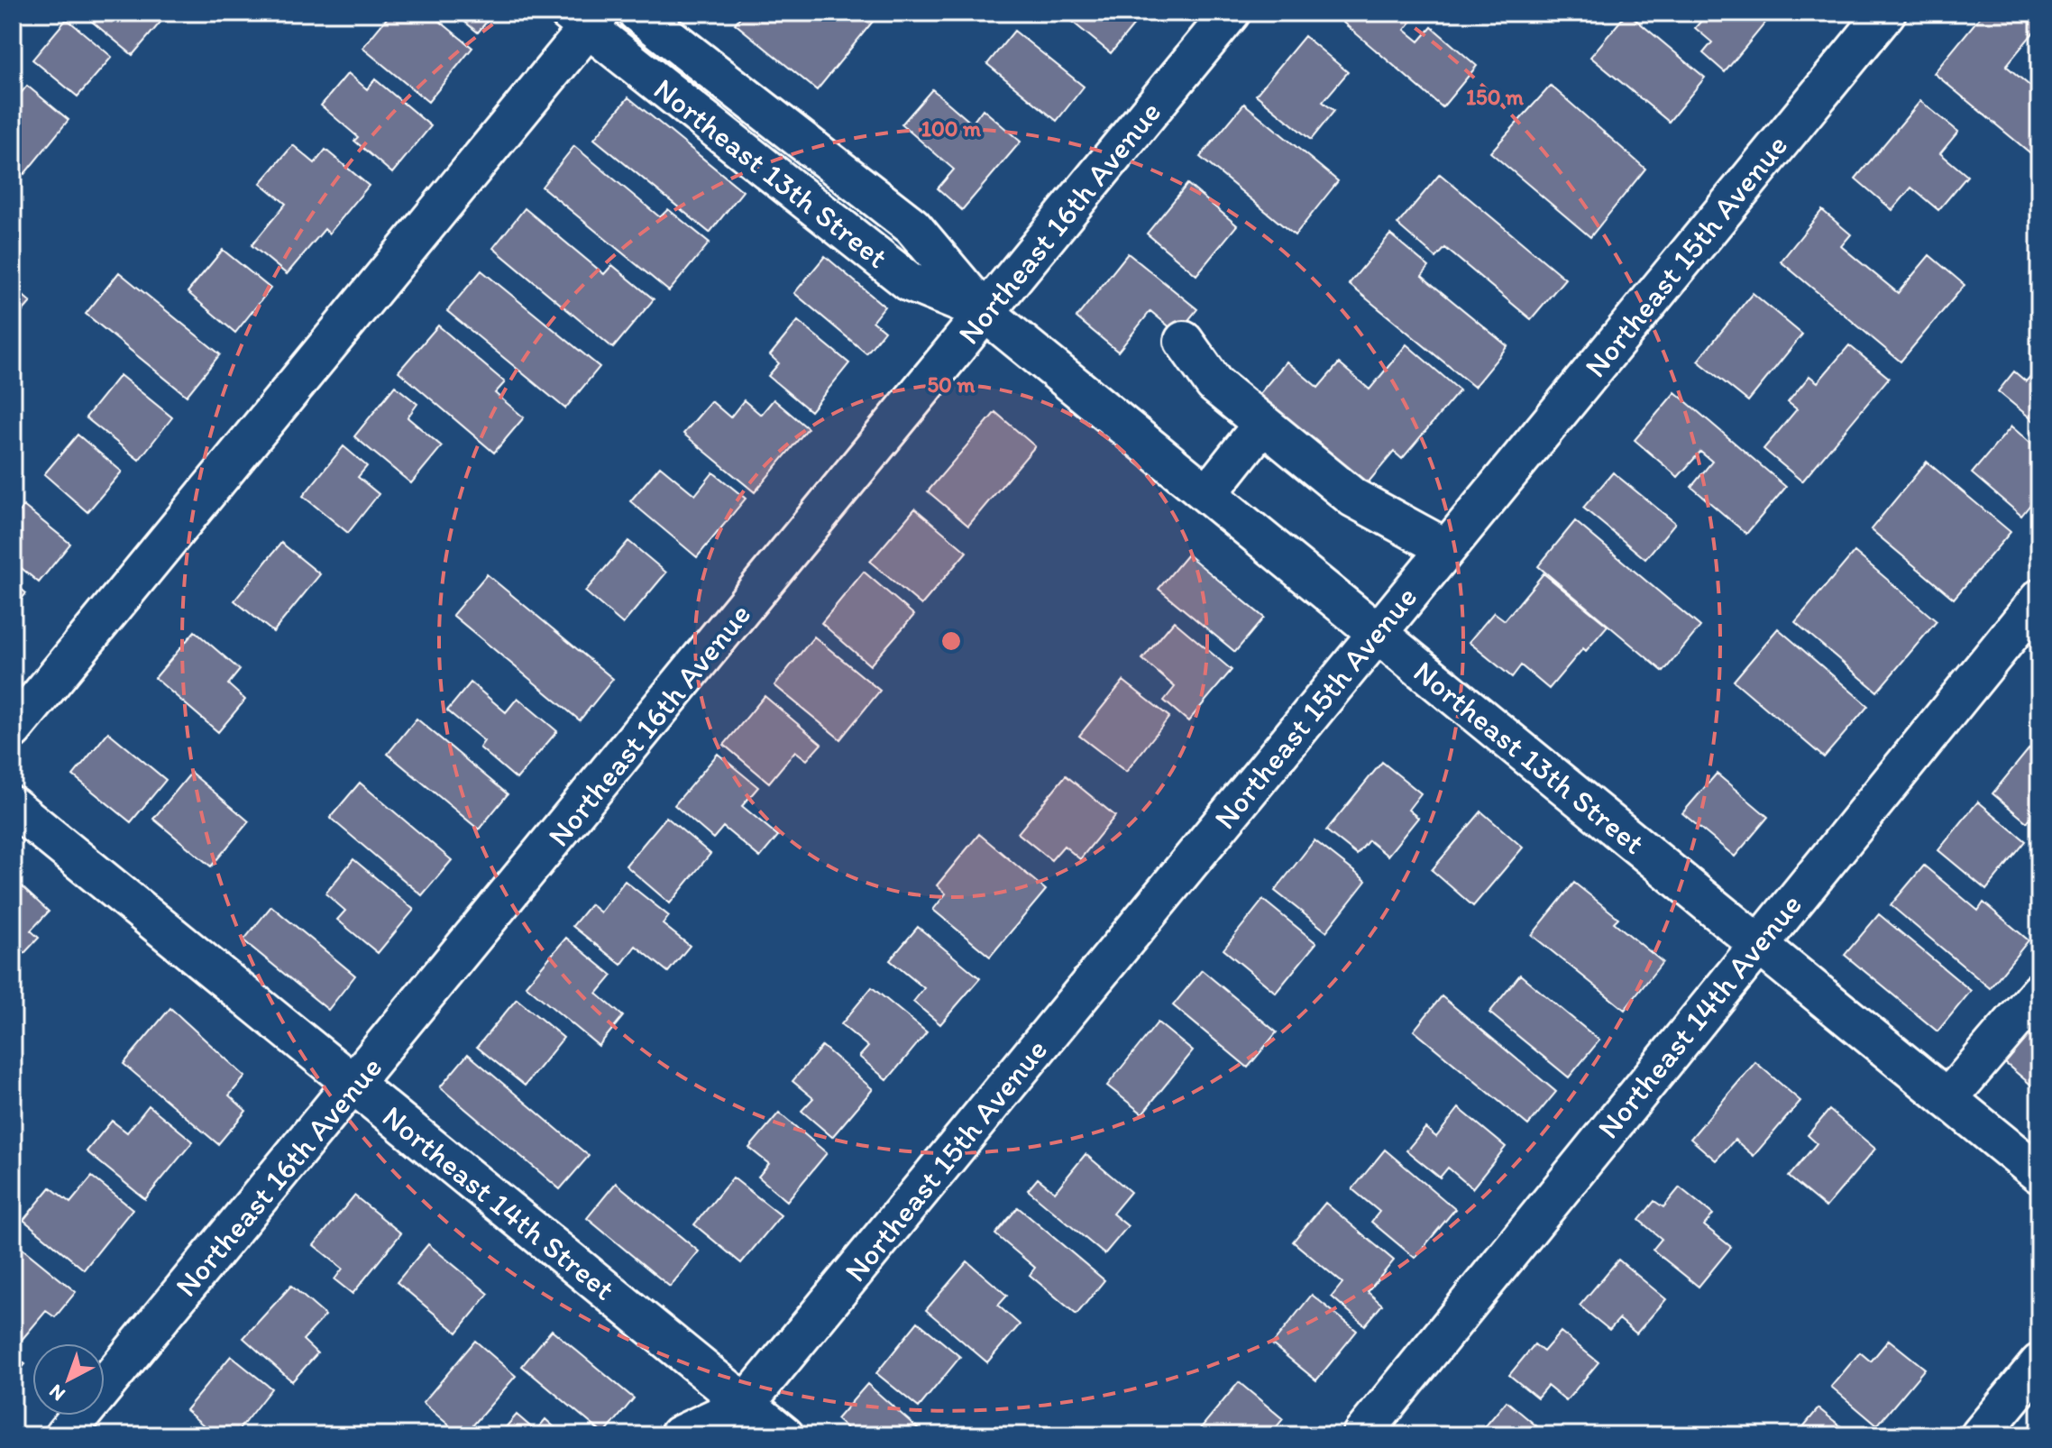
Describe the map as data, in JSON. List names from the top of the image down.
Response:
{
  "streets": {
    "street": [
      "Northeast 13th Street",
      "Northeast 16th Avenue",
      "Northeast 15th Avenue",
      "Northeast 14th Avenue",
      "Northeast 14th Street"
    ]
  },
  "crossings": [
    ["Northeast 13th Street", "Northeast 16th Avenue"],
    ["Northeast 13th Street", "Northeast 15th Avenue"],
    ["Northeast 13th Street", "Northeast 14th Avenue"],
    ["Northeast 16th Avenue", "Northeast 14th Street"],
    ["Northeast 15th Avenue", "Northeast 14th Street"]
  ],
  "north": "bottom left",
  "rings": ["150 m", "100 m", "50 m"]
}
